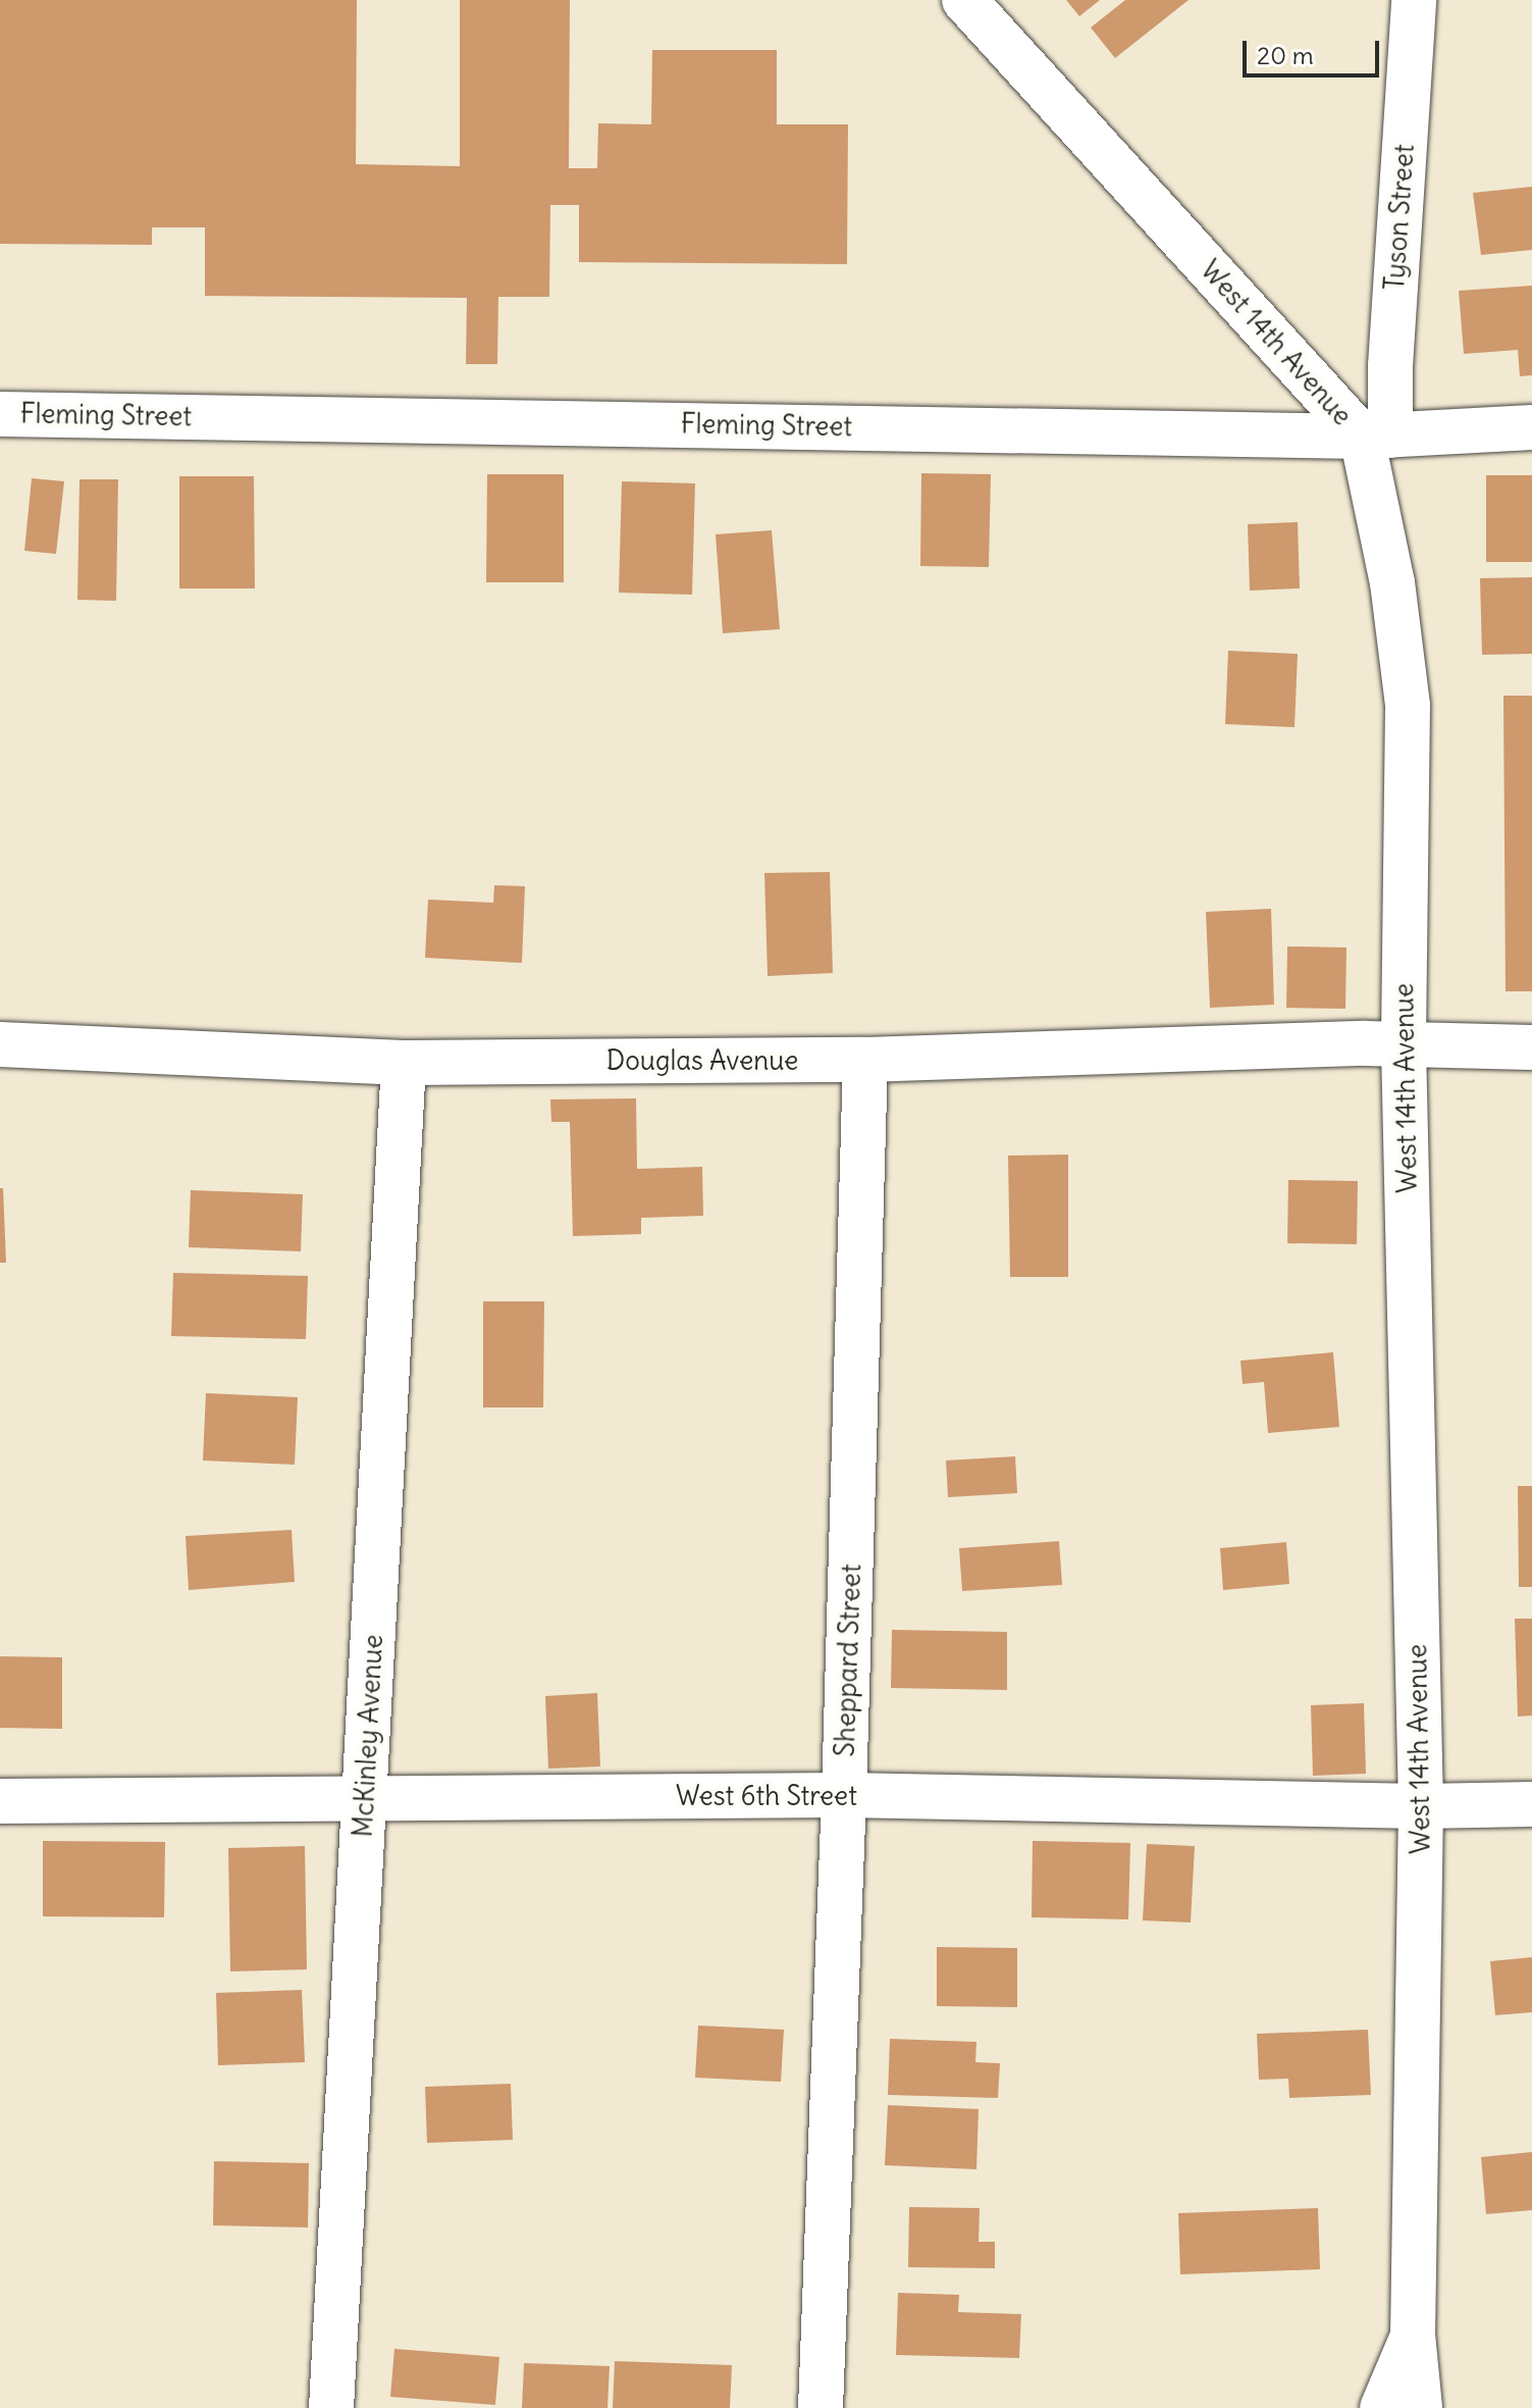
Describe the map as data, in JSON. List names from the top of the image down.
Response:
{
  "streets": {
    "street": [
      "Tyson Street",
      "West 14th Avenue",
      "Fleming Street",
      "Douglas Avenue",
      "Sheppard Street",
      "McKinley Avenue",
      "West 6th Street"
    ]
  },
  "crossings": [
    ["Tyson Street", "West 14th Avenue"],
    ["Tyson Street", "Fleming Street"],
    ["West 14th Avenue", "Fleming Street"],
    ["West 14th Avenue", "Douglas Avenue"],
    ["West 14th Avenue", "West 6th Street"],
    ["Douglas Avenue", "Sheppard Street"],
    ["Douglas Avenue", "McKinley Avenue"],
    ["Sheppard Street", "West 6th Street"],
    ["McKinley Avenue", "West 6th Street"]
  ],
  "scale_bar": "20 m"
}
